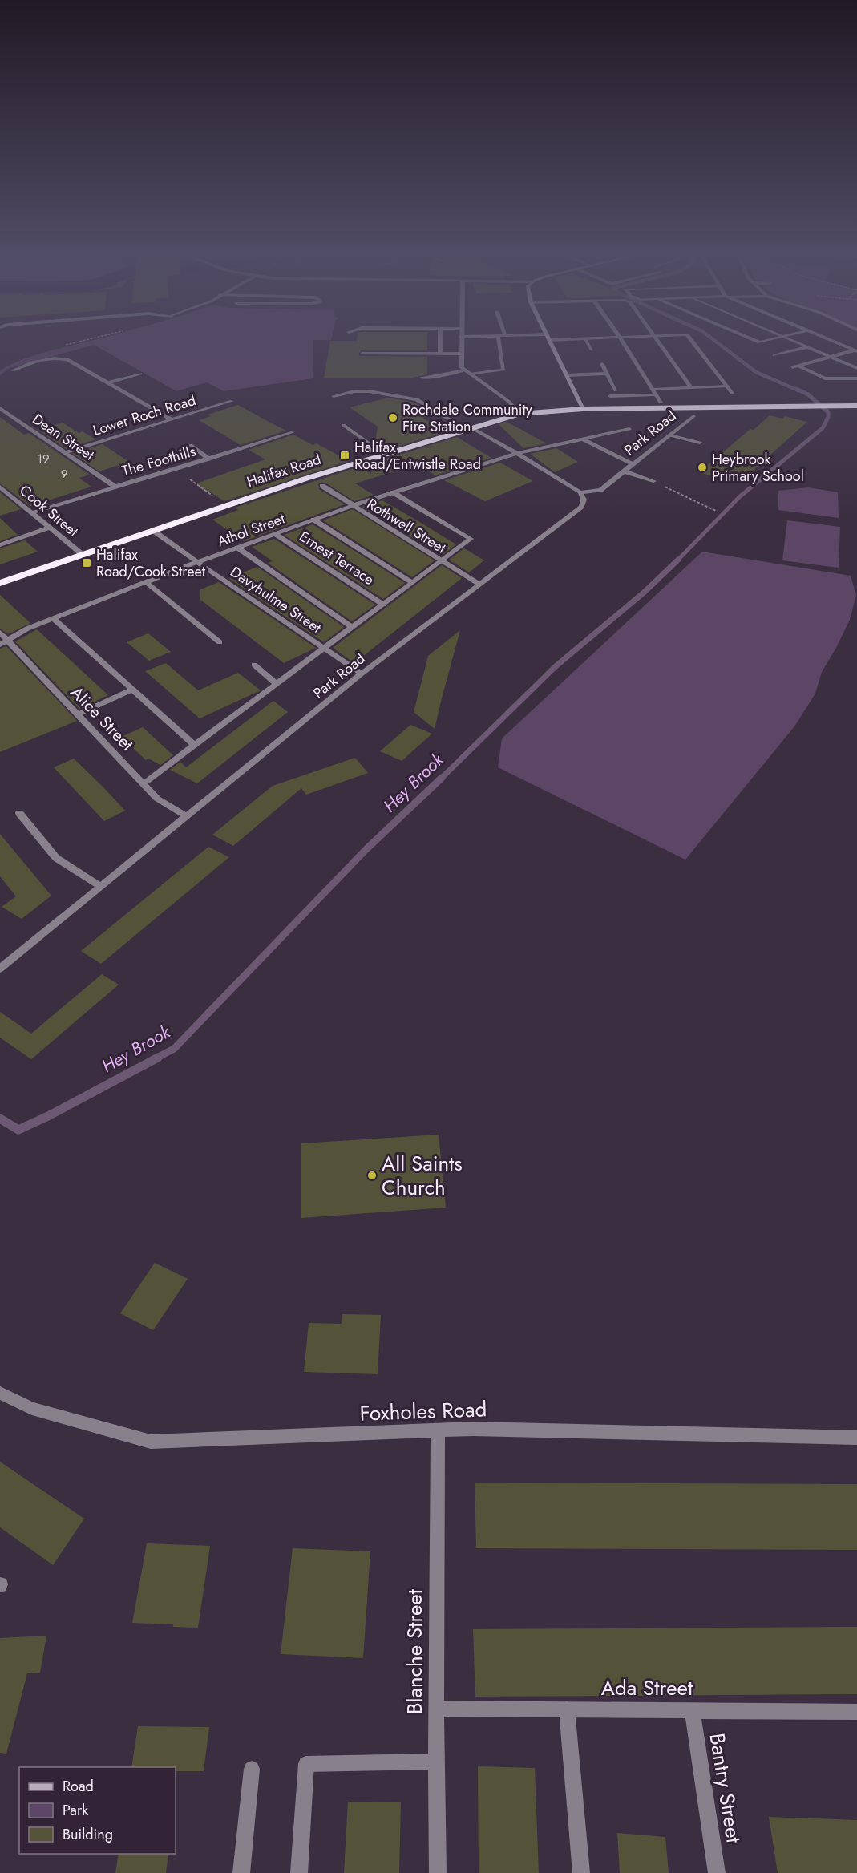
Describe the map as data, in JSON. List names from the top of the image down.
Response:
{
  "streets": {
    "highway": ["Halifax Road"],
    "street": [
      "Lower Roch Road",
      "Park Road",
      "Dean Street",
      "The Foothills",
      "Cook Street",
      "Rothwell Street",
      "Athol Street",
      "Ernest Terrace",
      "Davyhulme Street",
      "Alice Street",
      "Foxholes Road",
      "Blanche Street",
      "Ada Street",
      "Bantry Street"
    ]
  },
  "crossings": [
    ["Lower Roch Road", "Dean Street"],
    ["Park Road", "Rothwell Street"],
    ["Park Road", "Davyhulme Street"],
    ["Park Road", "Alice Street"],
    ["Dean Street", "The Foothills"],
    ["The Foothills", "Cook Street"],
    ["Halifax Road", "Cook Street"],
    ["Halifax Road", "Davyhulme Street"],
    ["Rothwell Street", "Athol Street"],
    ["Athol Street", "Ernest Terrace"],
    ["Athol Street", "Davyhulme Street"],
    ["Athol Street", "Alice Street"],
    ["Foxholes Road", "Blanche Street"],
    ["Blanche Street", "Ada Street"],
    ["Ada Street", "Bantry Street"]
  ],
  "water": ["Hey Brook"],
  "places": {
    "other": ["Rochdale Community Fire Station", "Heybrook Primary School", "All Saints Church"],
    "transit": ["Halifax Road/Entwistle Road", "Halifax Road/Cook Street"]
  },
  "house_numbers": ["19", "9"],
  "legend": ["Road", "Park", "Building"]
}
